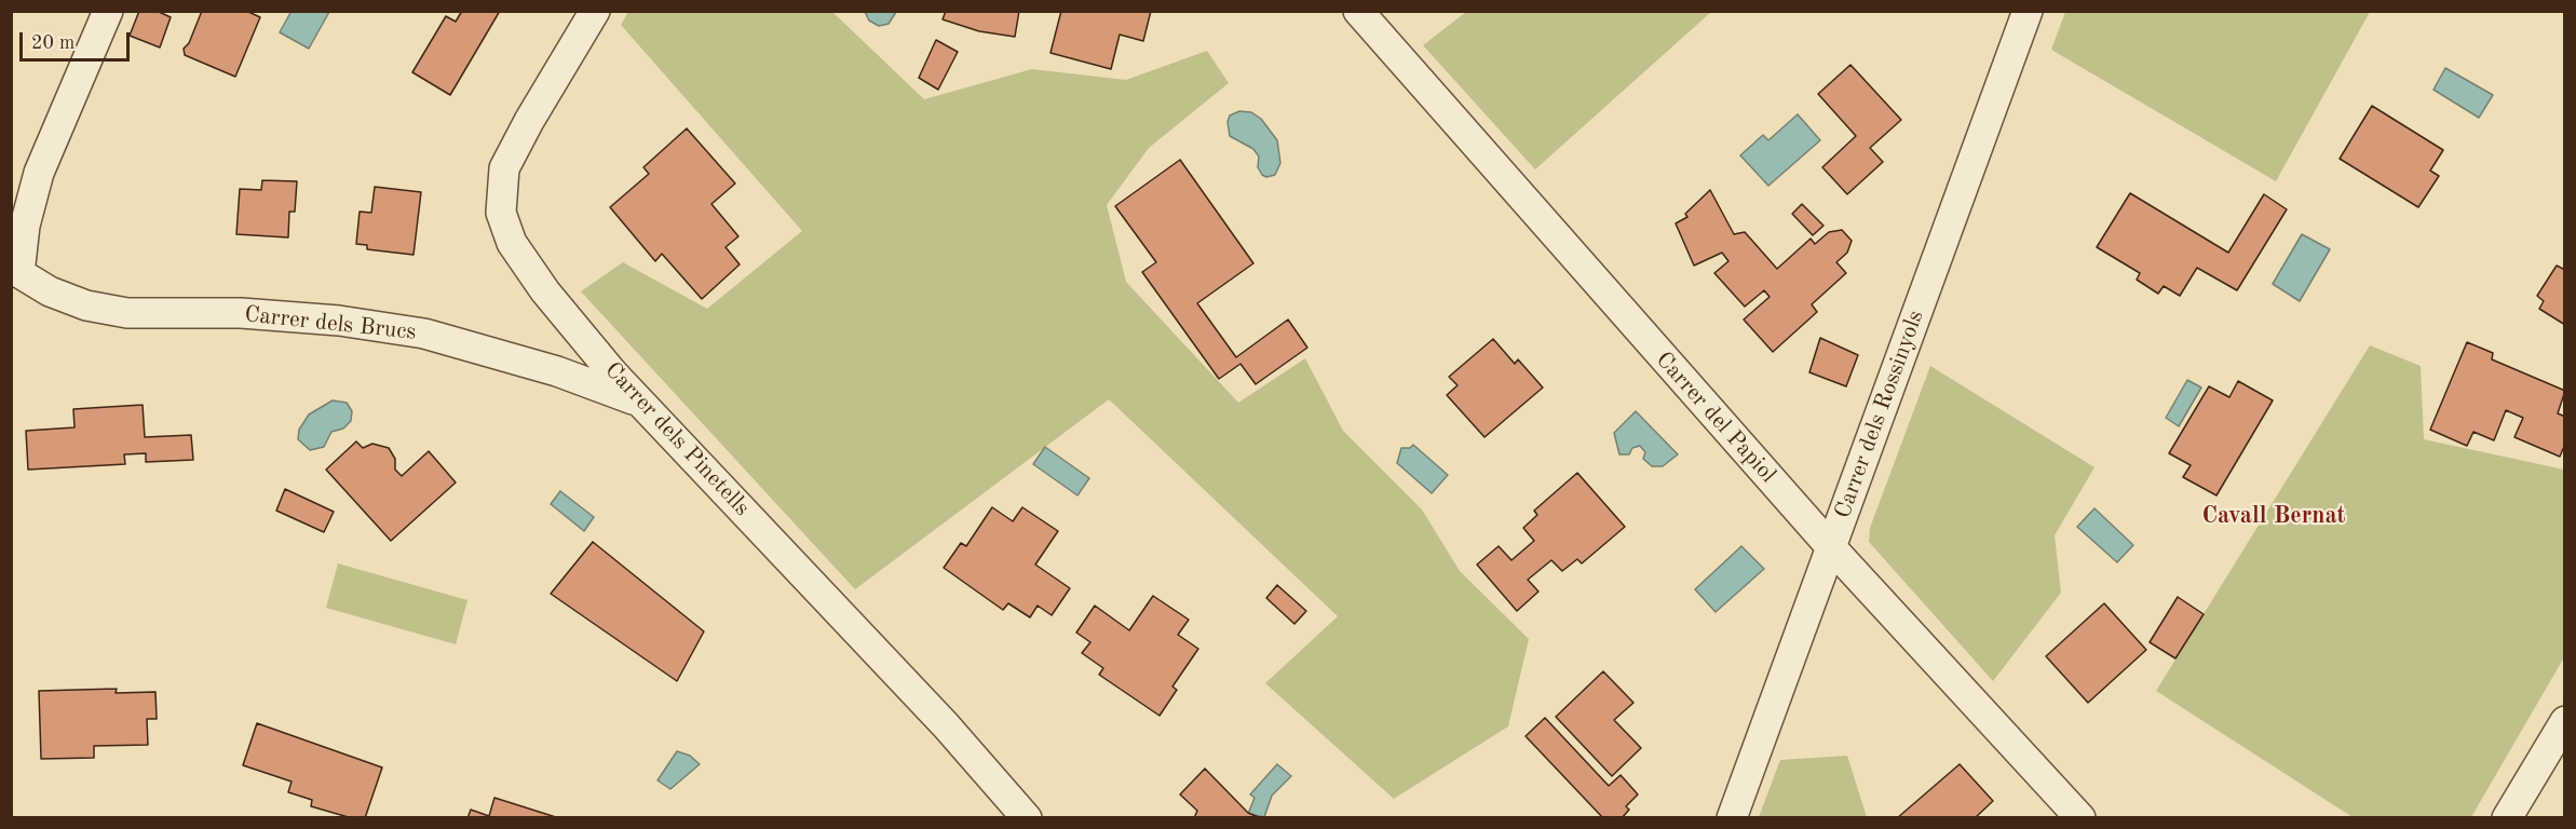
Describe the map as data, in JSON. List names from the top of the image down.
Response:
{
  "streets": {
    "street": [
      "Carrer dels Brucs",
      "Carrer dels Rossinyols",
      "Carrer del Papiol",
      "Carrer dels Pinetells"
    ]
  },
  "crossings": [
    ["Carrer dels Brucs", "Carrer dels Pinetells"],
    ["Carrer dels Rossinyols", "Carrer del Papiol"]
  ],
  "districts": ["Cavall Bernat"],
  "scale_bar": "20 m"
}
